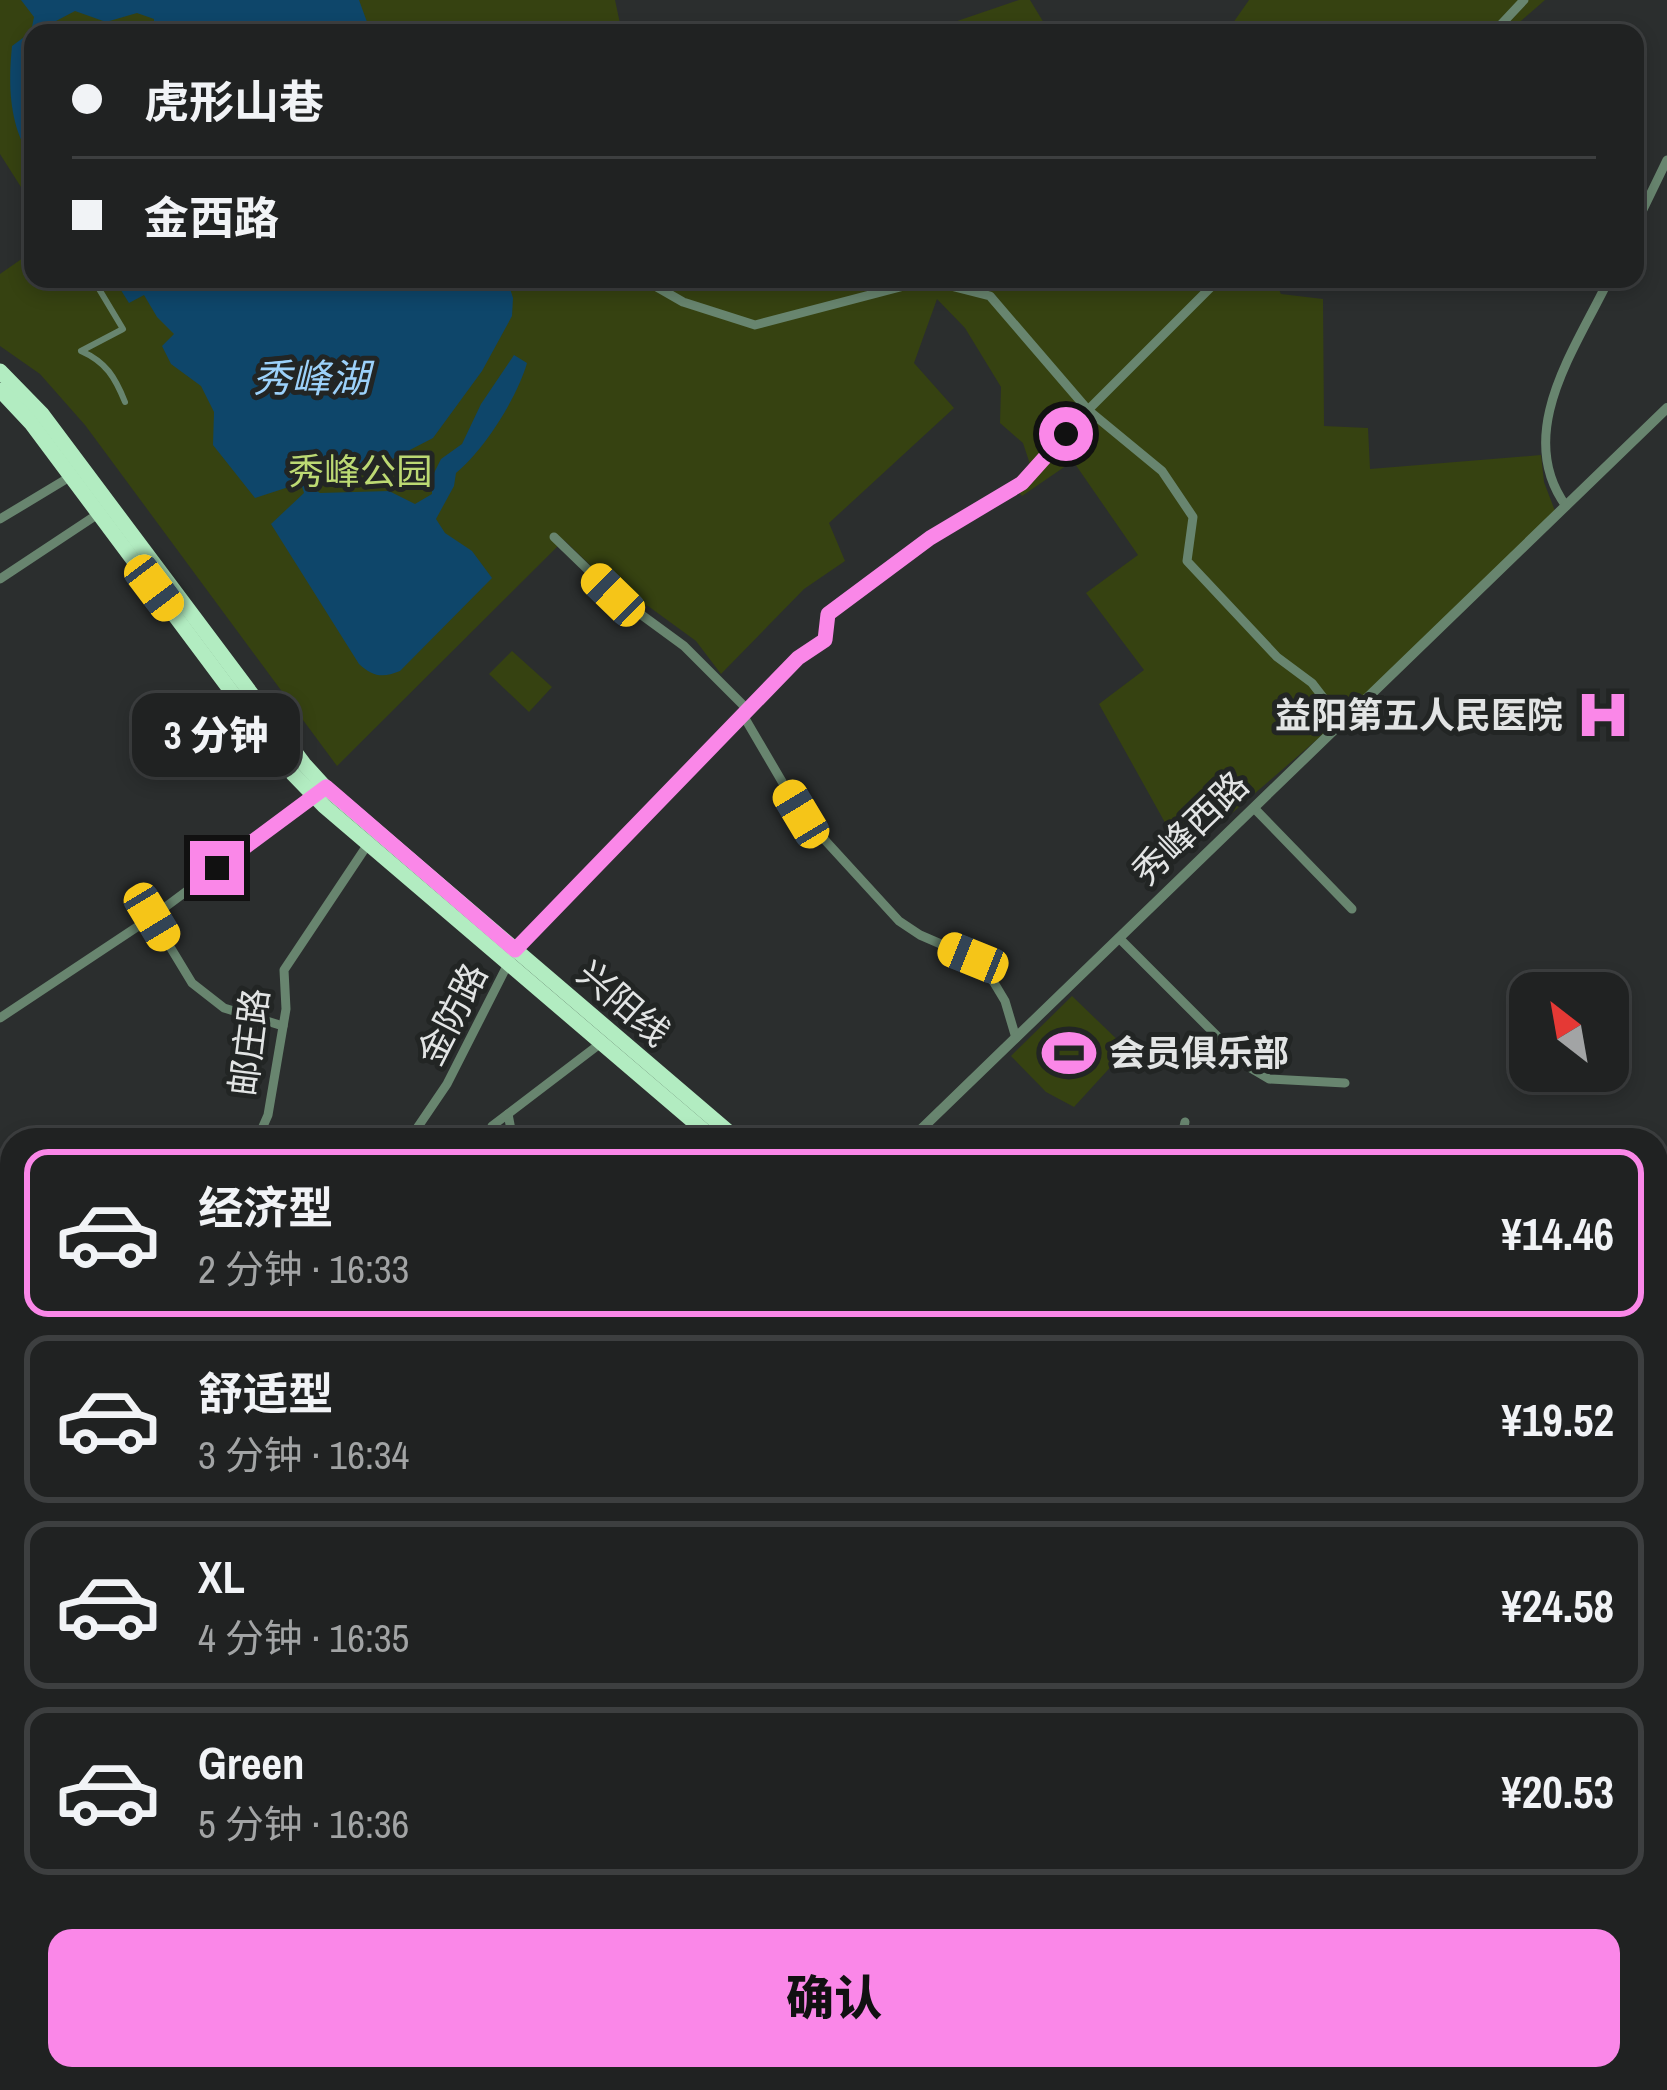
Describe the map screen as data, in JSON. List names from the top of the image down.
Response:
{
  "streets": {
    "highway": ["兴阳线"],
    "street": ["秀峰西路", "金防路", "邮庄路"]
  },
  "crossings": [
    ["兴阳线", "金防路"],
    ["兴阳线", "邮庄路"]
  ],
  "water": ["秀峰湖"],
  "parks": ["秀峰公园"],
  "places": {
    "hospital": ["益阳第五人民医院"],
    "sports": ["会员俱乐部"]
  },
  "north": "top left",
  "page": {
    "banner": ["虎形山巷", "金西路"],
    "bubble": "3 分钟",
    "list": [
      {
        "name": "经济型",
        "note": "2 分钟 · 16:33",
        "value": "¥14.46"
      },
      {
        "name": "舒适型",
        "note": "3 分钟 · 16:34",
        "value": "¥19.52"
      },
      {
        "name": "XL",
        "note": "4 分钟 · 16:35",
        "value": "¥24.58"
      },
      {
        "name": "Green",
        "note": "5 分钟 · 16:36",
        "value": "¥20.53"
      }
    ],
    "buttons": "确认"
  }
}
